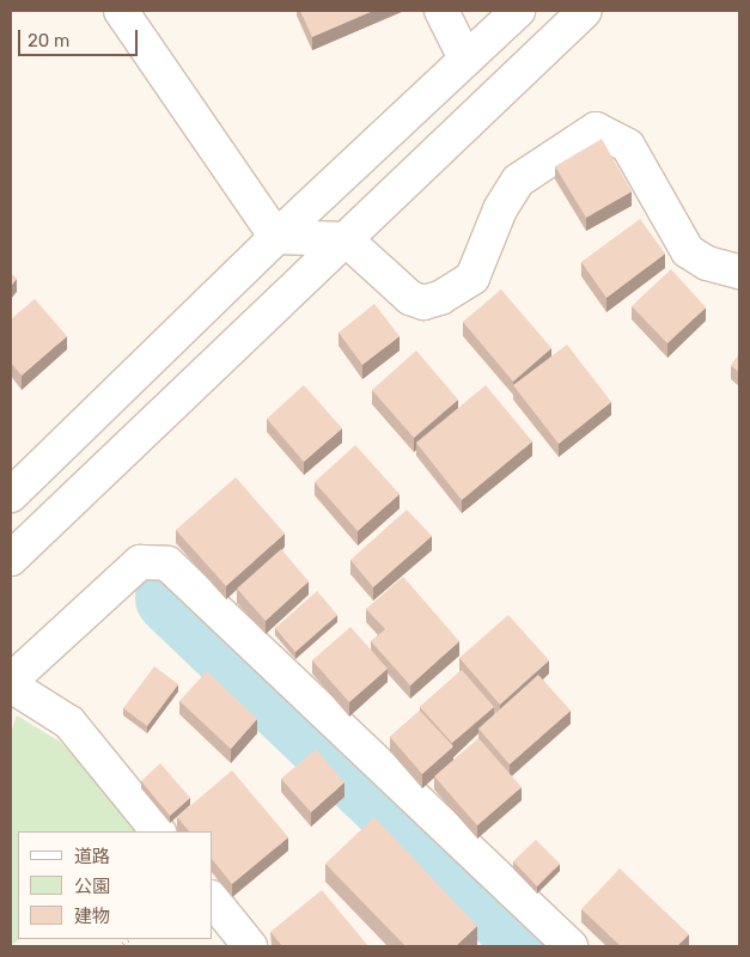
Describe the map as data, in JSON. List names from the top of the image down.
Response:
{
  "legend": ["道路", "公園", "建物"],
  "scale_bar": "20 m"
}
